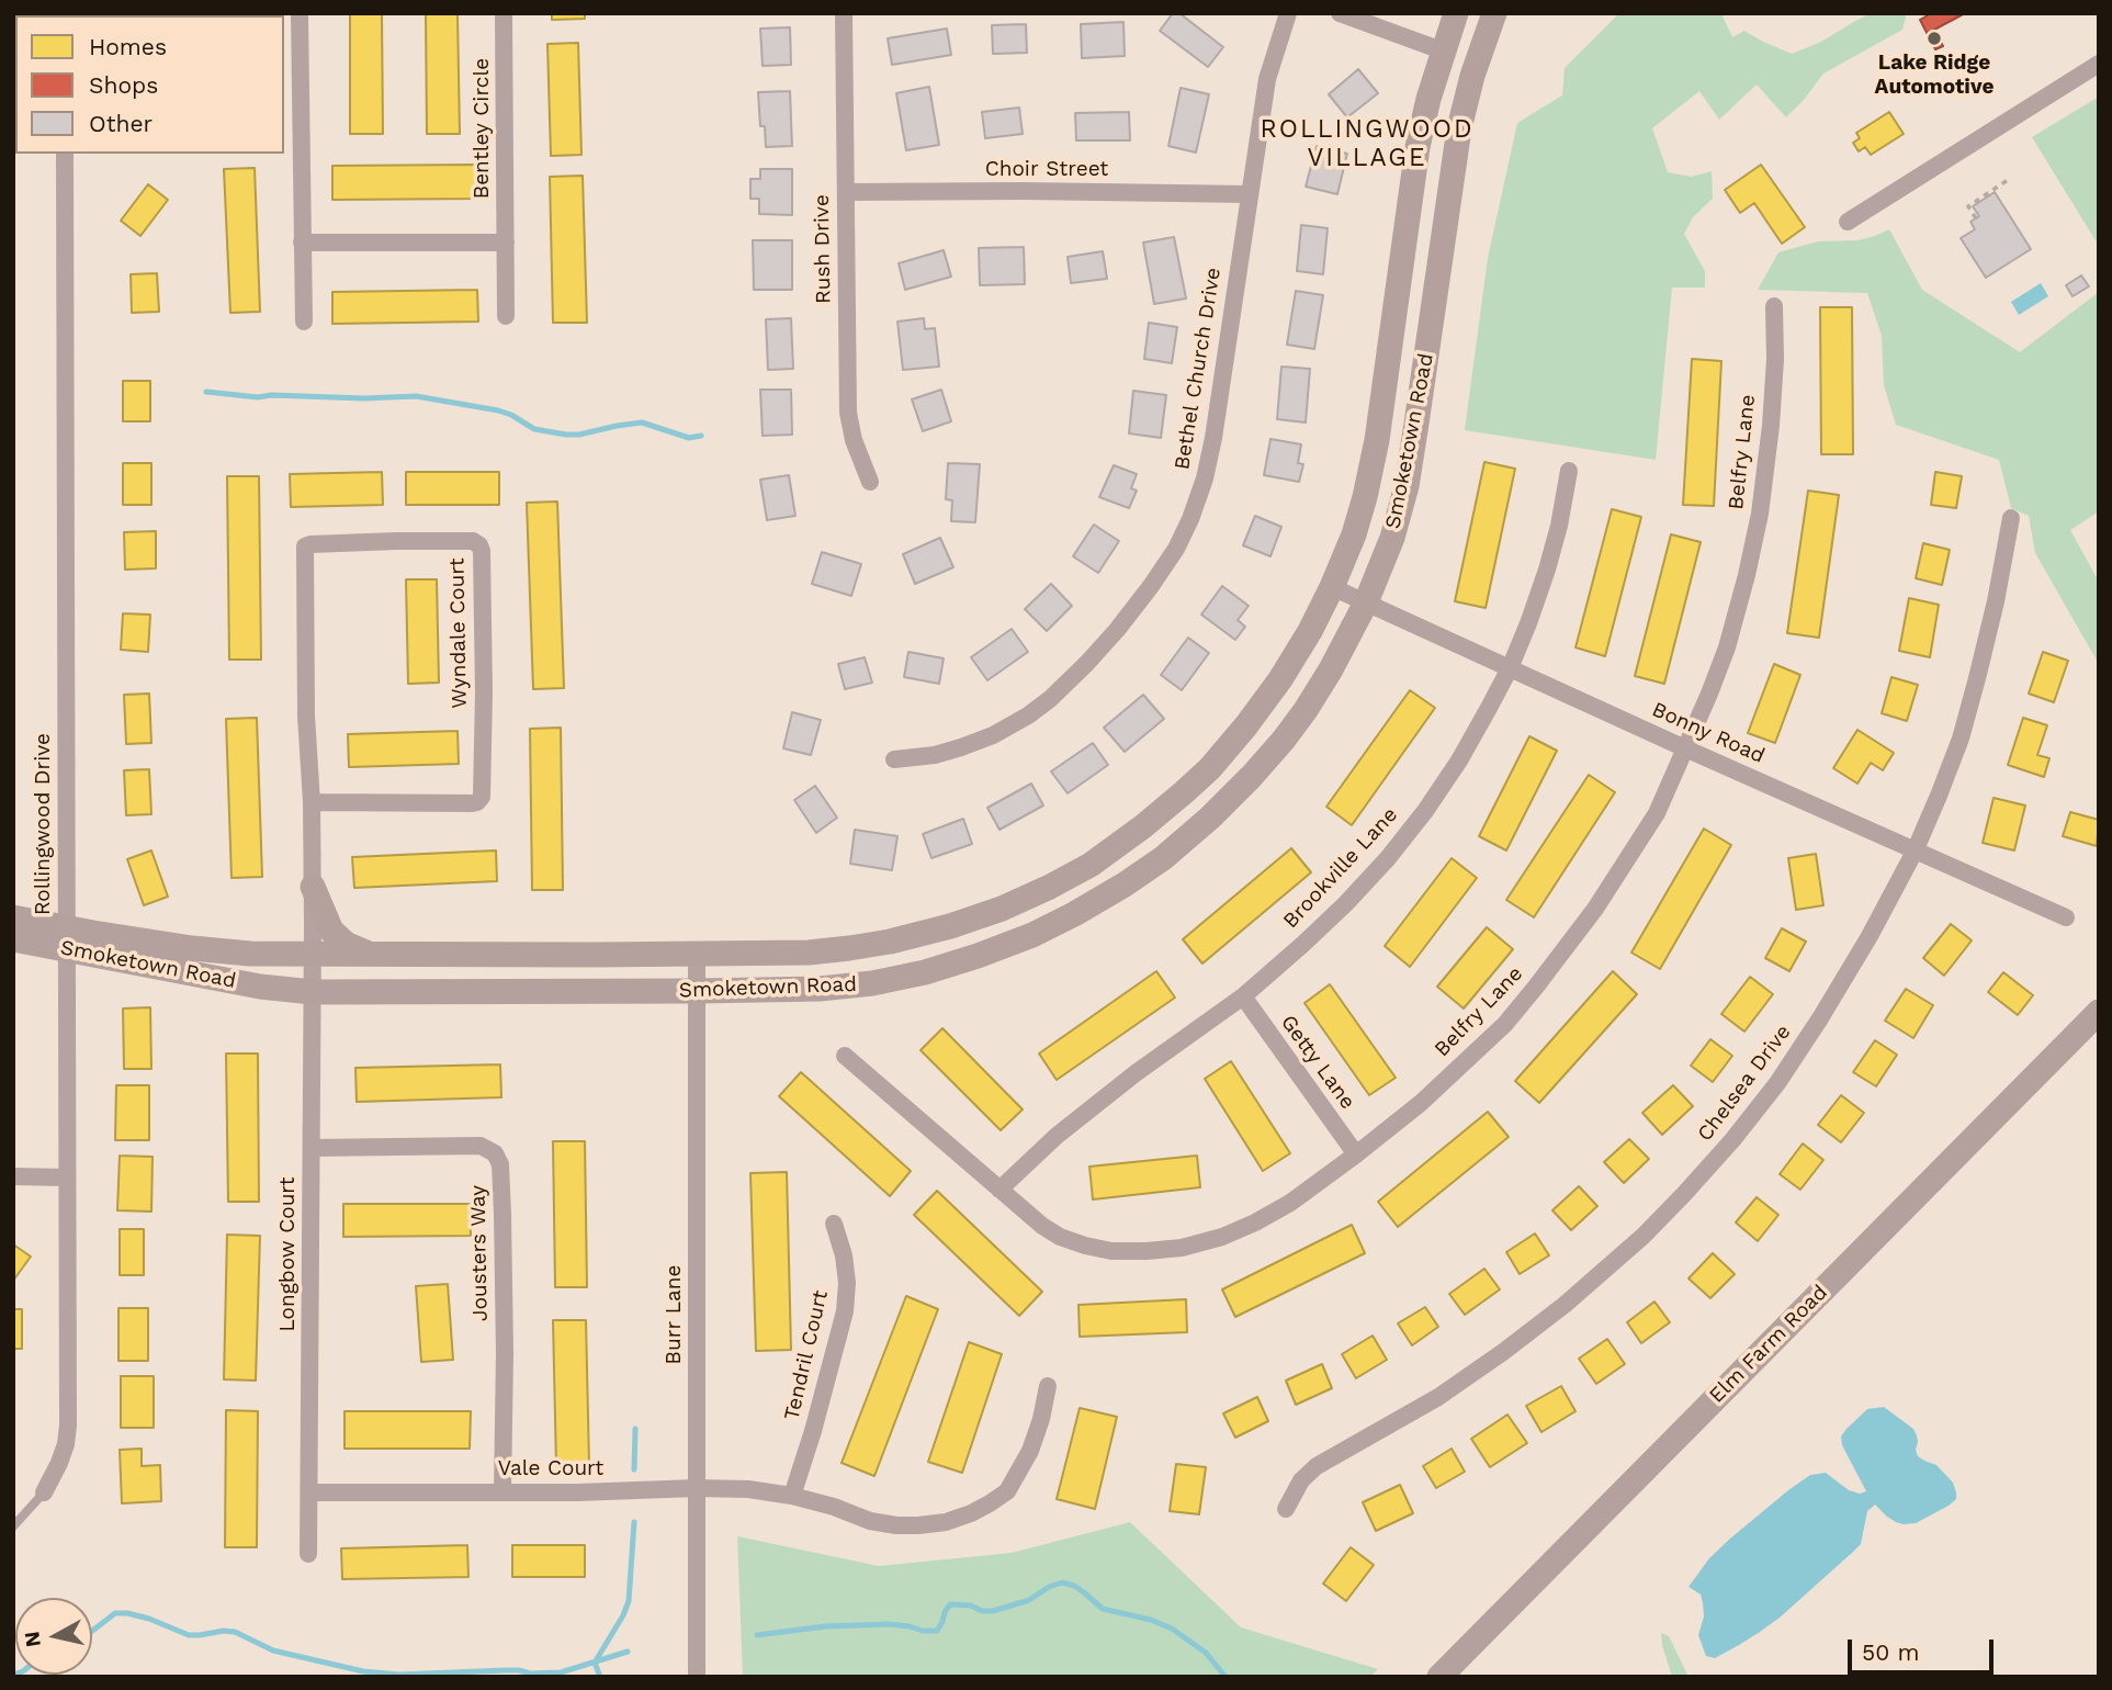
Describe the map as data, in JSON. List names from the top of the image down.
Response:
{
  "streets": {
    "main road": ["Smoketown Road", "Elm Farm Road"],
    "street": [
      "Bentley Circle",
      "Choir Street",
      "Rush Drive",
      "Bethel Church Drive",
      "Belfry Lane",
      "Wyndale Court",
      "Bonny Road",
      "Rollingwood Drive",
      "Brookville Lane",
      "Getty Lane",
      "Chelsea Drive",
      "Jousters Way",
      "Longbow Court",
      "Burr Lane",
      "Tendril Court",
      "Vale Court"
    ]
  },
  "crossings": [
    ["Choir Street", "Rush Drive"],
    ["Choir Street", "Bethel Church Drive"],
    ["Smoketown Road", "Wyndale Court"],
    ["Smoketown Road", "Bonny Road"],
    ["Smoketown Road", "Rollingwood Drive"],
    ["Smoketown Road", "Longbow Court"],
    ["Smoketown Road", "Burr Lane"],
    ["Belfry Lane", "Bonny Road"],
    ["Belfry Lane", "Brookville Lane"],
    ["Belfry Lane", "Getty Lane"],
    ["Wyndale Court", "Longbow Court"],
    ["Bonny Road", "Brookville Lane"],
    ["Bonny Road", "Chelsea Drive"],
    ["Brookville Lane", "Getty Lane"],
    ["Jousters Way", "Longbow Court"],
    ["Jousters Way", "Vale Court"],
    ["Longbow Court", "Vale Court"],
    ["Burr Lane", "Vale Court"],
    ["Tendril Court", "Vale Court"]
  ],
  "districts": ["ROLLINGWOOD VILLAGE"],
  "places": ["Lake Ridge Automotive"],
  "legend": ["Homes", "Shops", "Other"],
  "scale_bar": "50 m",
  "north": "left"
}
